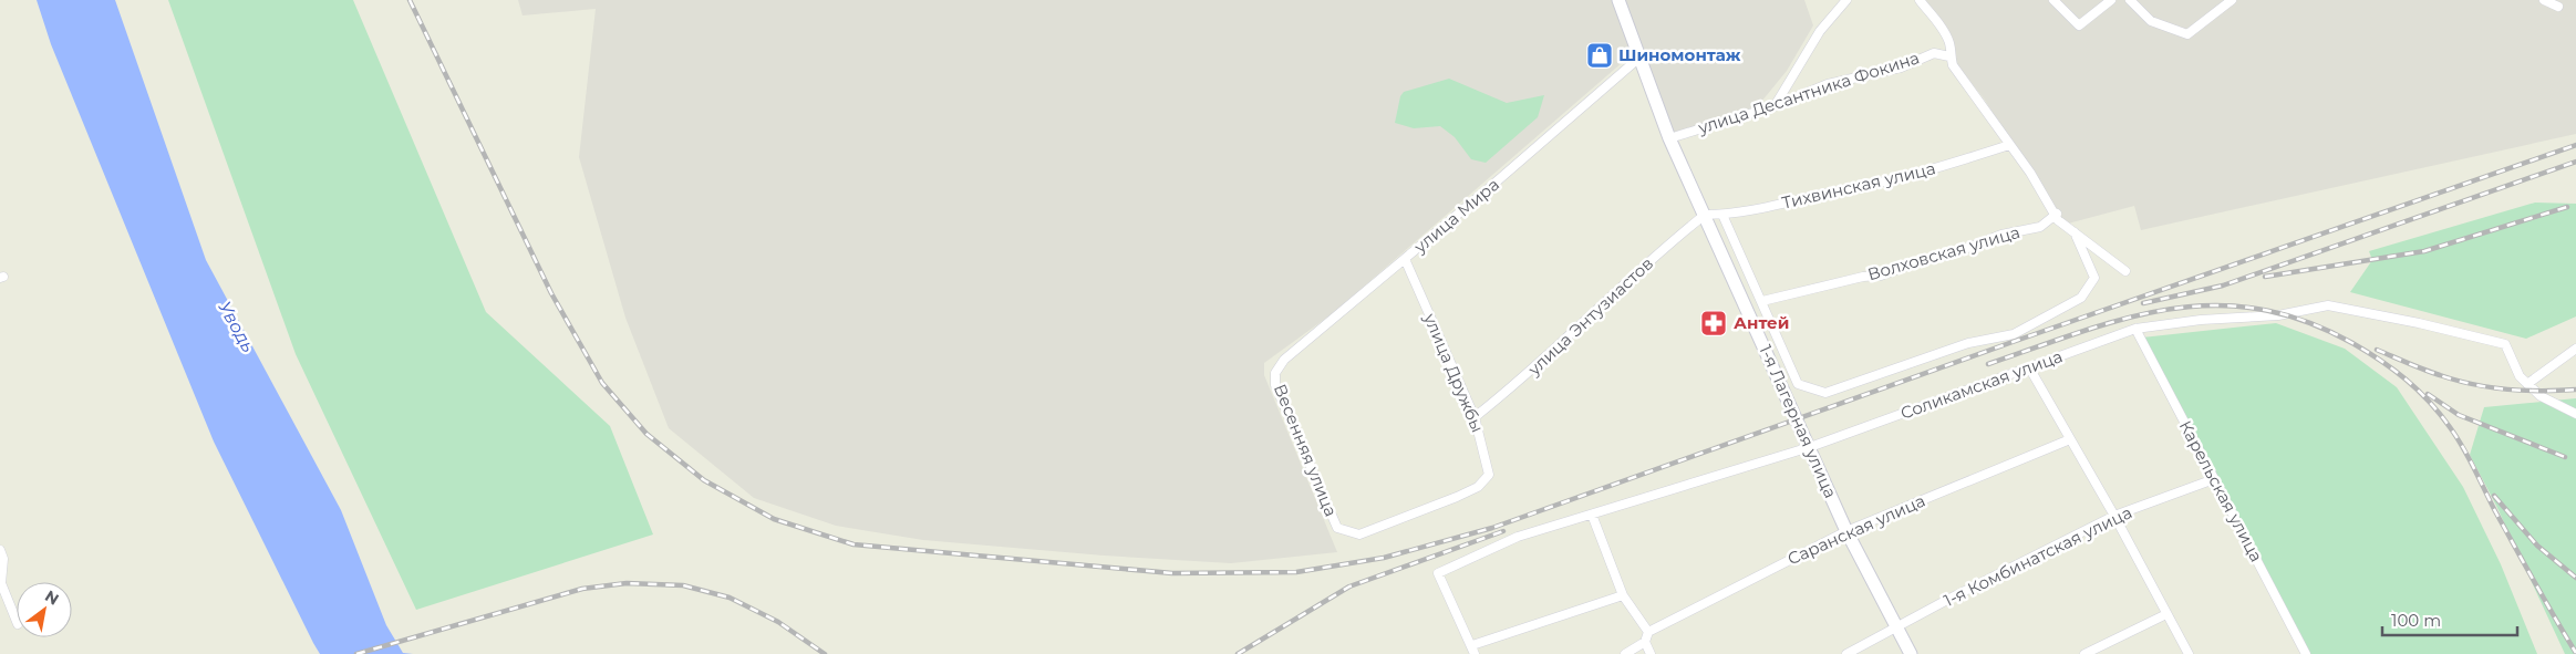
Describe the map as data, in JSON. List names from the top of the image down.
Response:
{
  "streets": {
    "main road": ["1-я Лагерная улица"],
    "street": [
      "улица Десантника Фокина",
      "Тихвинская улица",
      "улица Мира",
      "Волховская улица",
      "улица Энтузиастов",
      "улица Дружбы",
      "Соликамская улица",
      "Весенняя улица",
      "Карельская улица",
      "Саранская улица",
      "1-я Комбинатская улица"
    ]
  },
  "crossings": [
    ["улица Десантника Фокина", "1-я Лагерная улица"],
    ["Тихвинская улица", "улица Энтузиастов"],
    ["Тихвинская улица", "1-я Лагерная улица"],
    ["улица Мира", "улица Дружбы"],
    ["улица Мира", "1-я Лагерная улица"],
    ["улица Мира", "Весенняя улица"],
    ["улица Энтузиастов", "улица Дружбы"],
    ["улица Энтузиастов", "1-я Лагерная улица"],
    ["улица Дружбы", "Весенняя улица"],
    ["Соликамская улица", "1-я Лагерная улица"],
    ["Соликамская улица", "Карельская улица"],
    ["1-я Лагерная улица", "Саранская улица"],
    ["1-я Лагерная улица", "1-я Комбинатская улица"],
    ["Карельская улица", "1-я Комбинатская улица"]
  ],
  "water": ["Уводь"],
  "places": {
    "shop": ["Шиномонтаж"],
    "pharmacy": ["Антей"]
  },
  "scale_bar": "100 m",
  "north": "top right"
}
